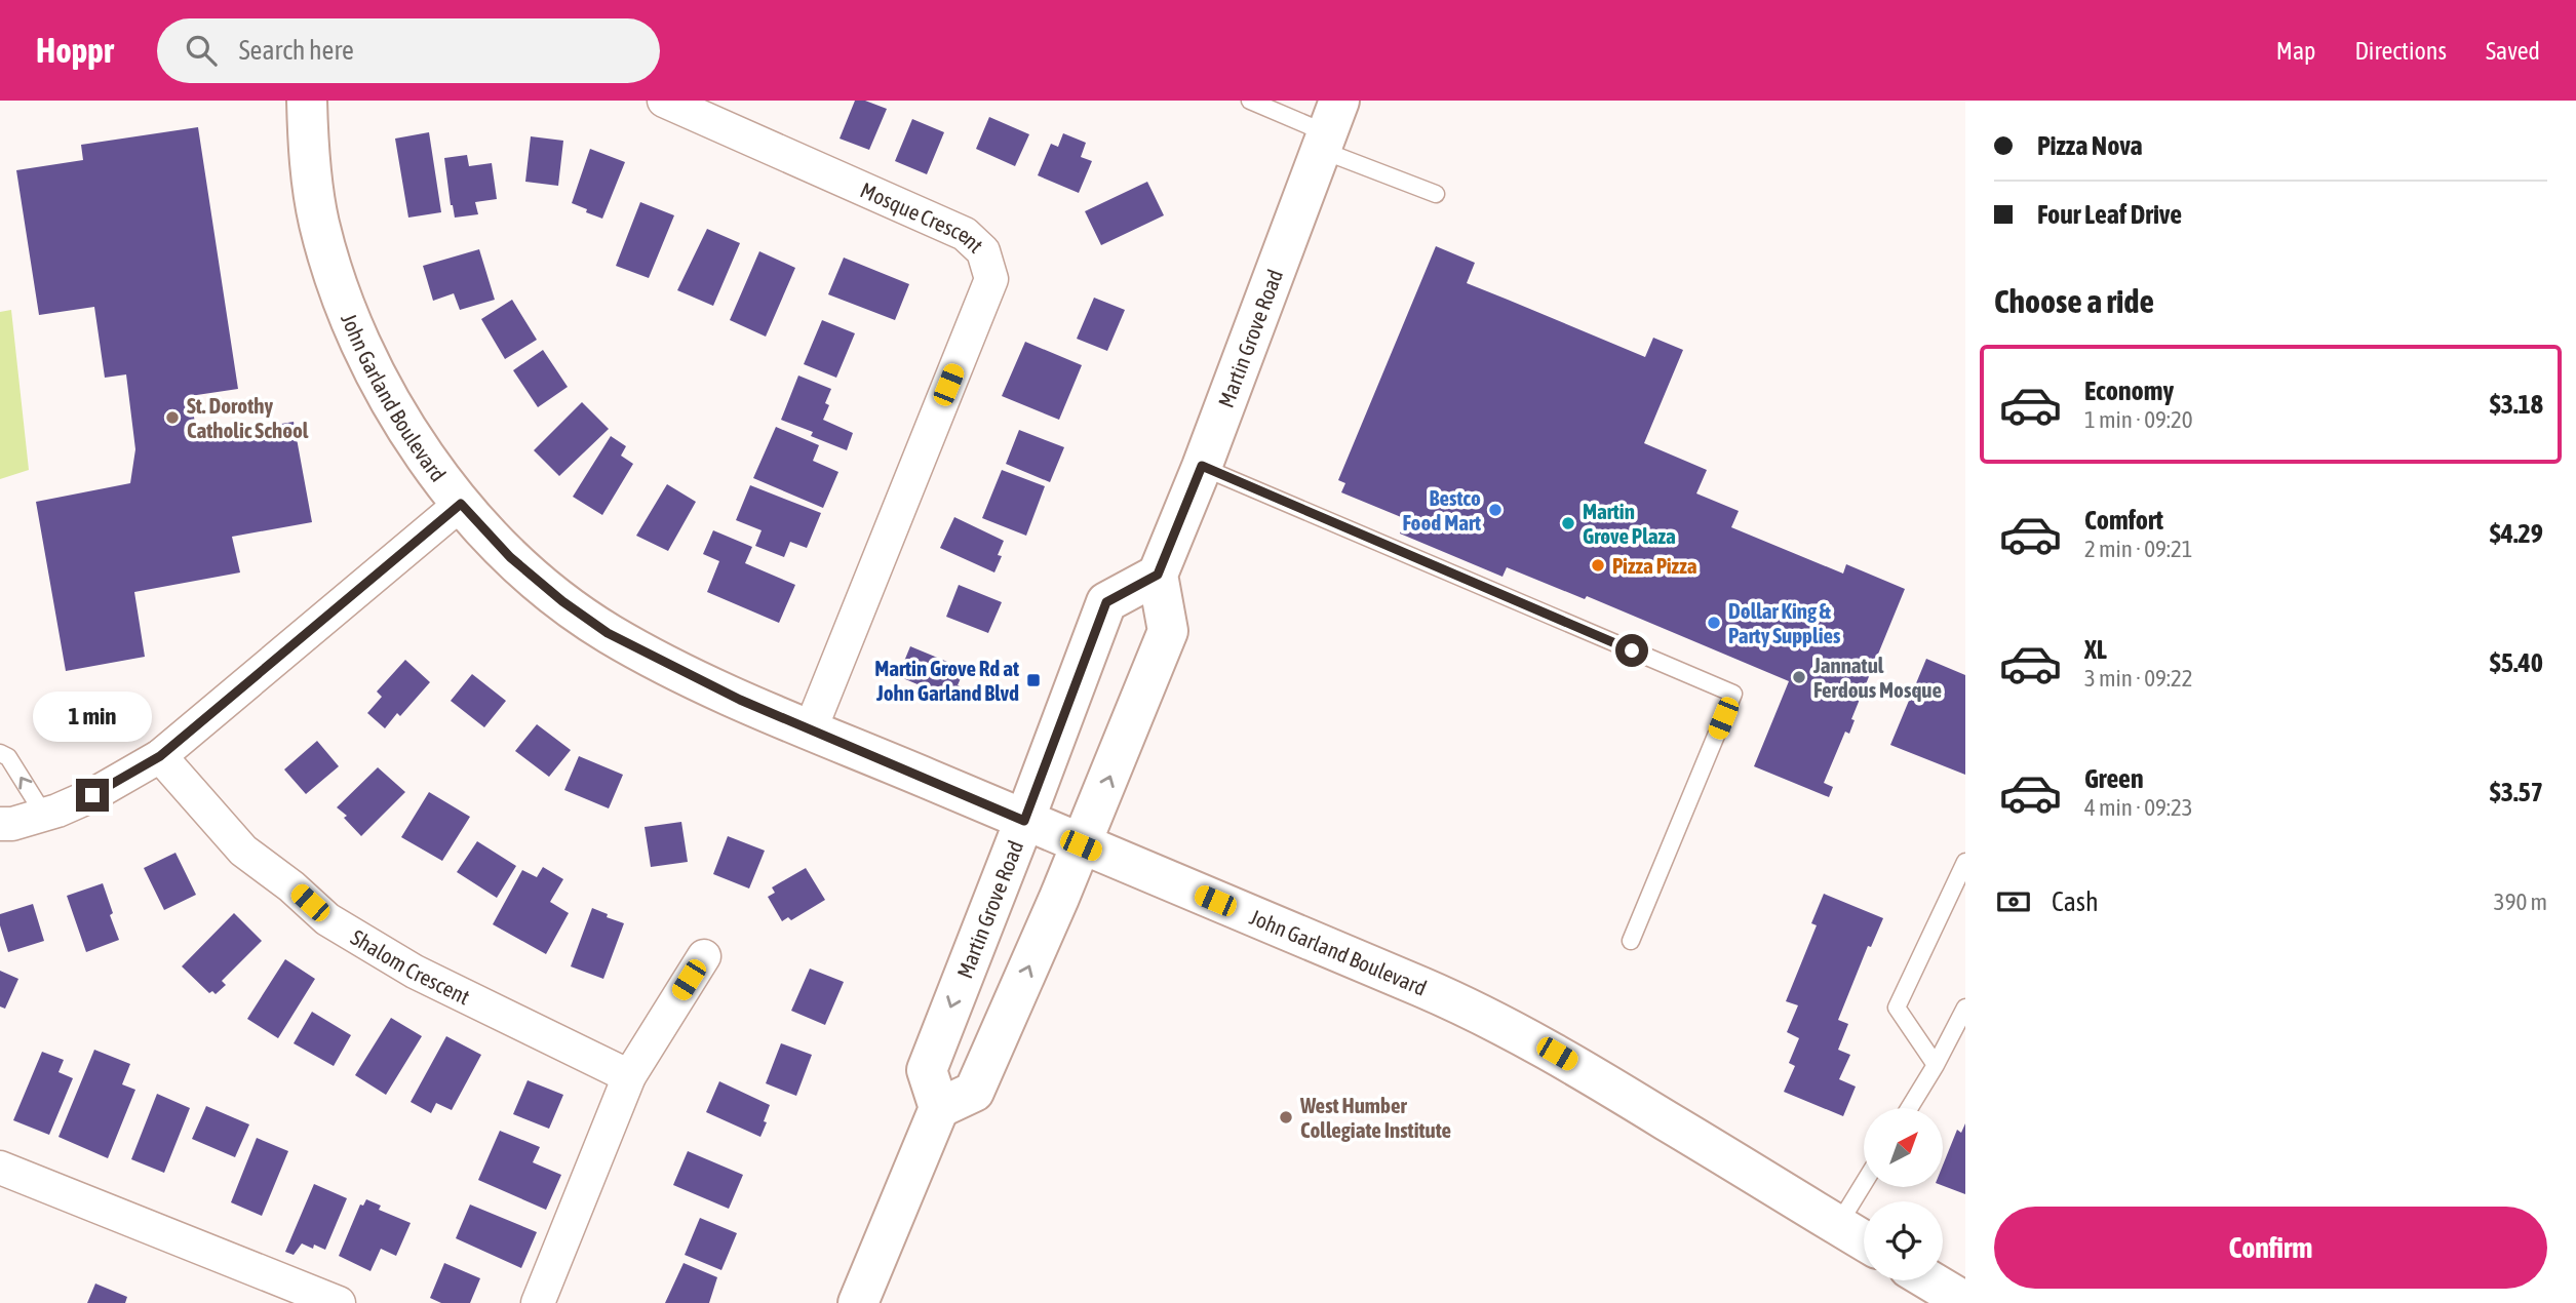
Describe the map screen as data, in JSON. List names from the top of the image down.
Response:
{
  "streets": {
    "street": [
      "Mosque Crescent",
      "Martin Grove Road",
      "John Garland Boulevard",
      "Shalom Crescent"
    ]
  },
  "crossings": [
    ["Mosque Crescent", "John Garland Boulevard"],
    ["Martin Grove Road", "John Garland Boulevard"]
  ],
  "places": {
    "other": [
      "St. Dorothy Catholic School",
      "Bestco Food Mart",
      "Martin Grove Plaza",
      "Pizza Pizza",
      "Dollar King & Party Supplies",
      "Jannatul Ferdous Mosque",
      "West Humber Collegiate Institute"
    ],
    "transit": ["Martin Grove Rd at John Garland Blvd"]
  },
  "north": "top right",
  "page": {
    "header": "Hoppr",
    "search": "Search here",
    "nav": ["Map", "Directions", "Saved"],
    "banner": ["Pizza Nova", "Four Leaf Drive"],
    "heading": "Choose a ride",
    "list": [
      {
        "name": "Economy",
        "note": "1 min · 09:20",
        "value": "$3.18"
      },
      {
        "name": "Comfort",
        "note": "2 min · 09:21",
        "value": "$4.29"
      },
      {
        "name": "XL",
        "note": "3 min · 09:22",
        "value": "$5.40"
      },
      {
        "name": "Green",
        "note": "4 min · 09:23",
        "value": "$3.57"
      }
    ],
    "bubble": "1 min",
    "pay": ["Cash", "390 m"],
    "buttons": "Confirm"
  }
}
